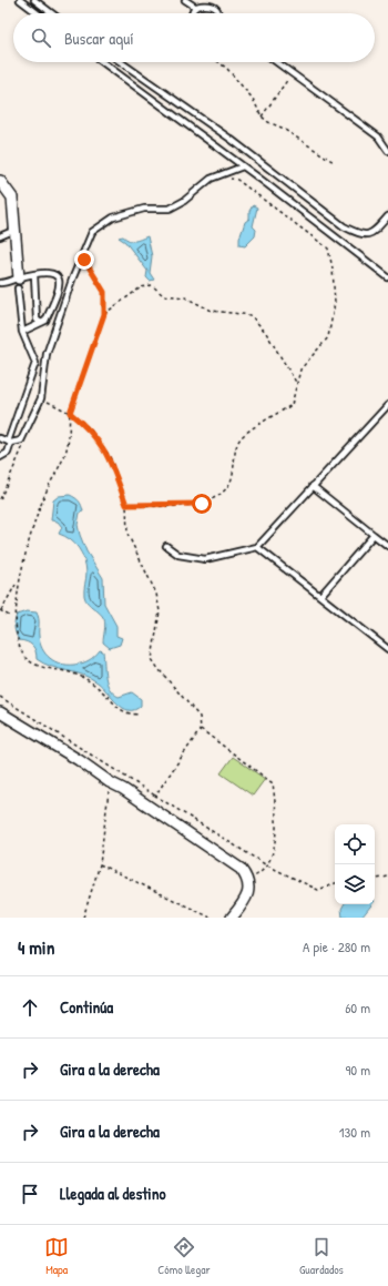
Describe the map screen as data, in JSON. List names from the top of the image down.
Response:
{
  "page": {
    "search": "Buscar aquí",
    "heading": ["4 min", "A pie · 280 m"],
    "list": [
      ["Continúa", "60 m"],
      ["Gira a la derecha", "90 m"],
      ["Gira a la derecha", "130 m"],
      "Llegada al destino"
    ],
    "nav": ["Mapa", "Cómo llegar", "Guardados"]
  }
}
